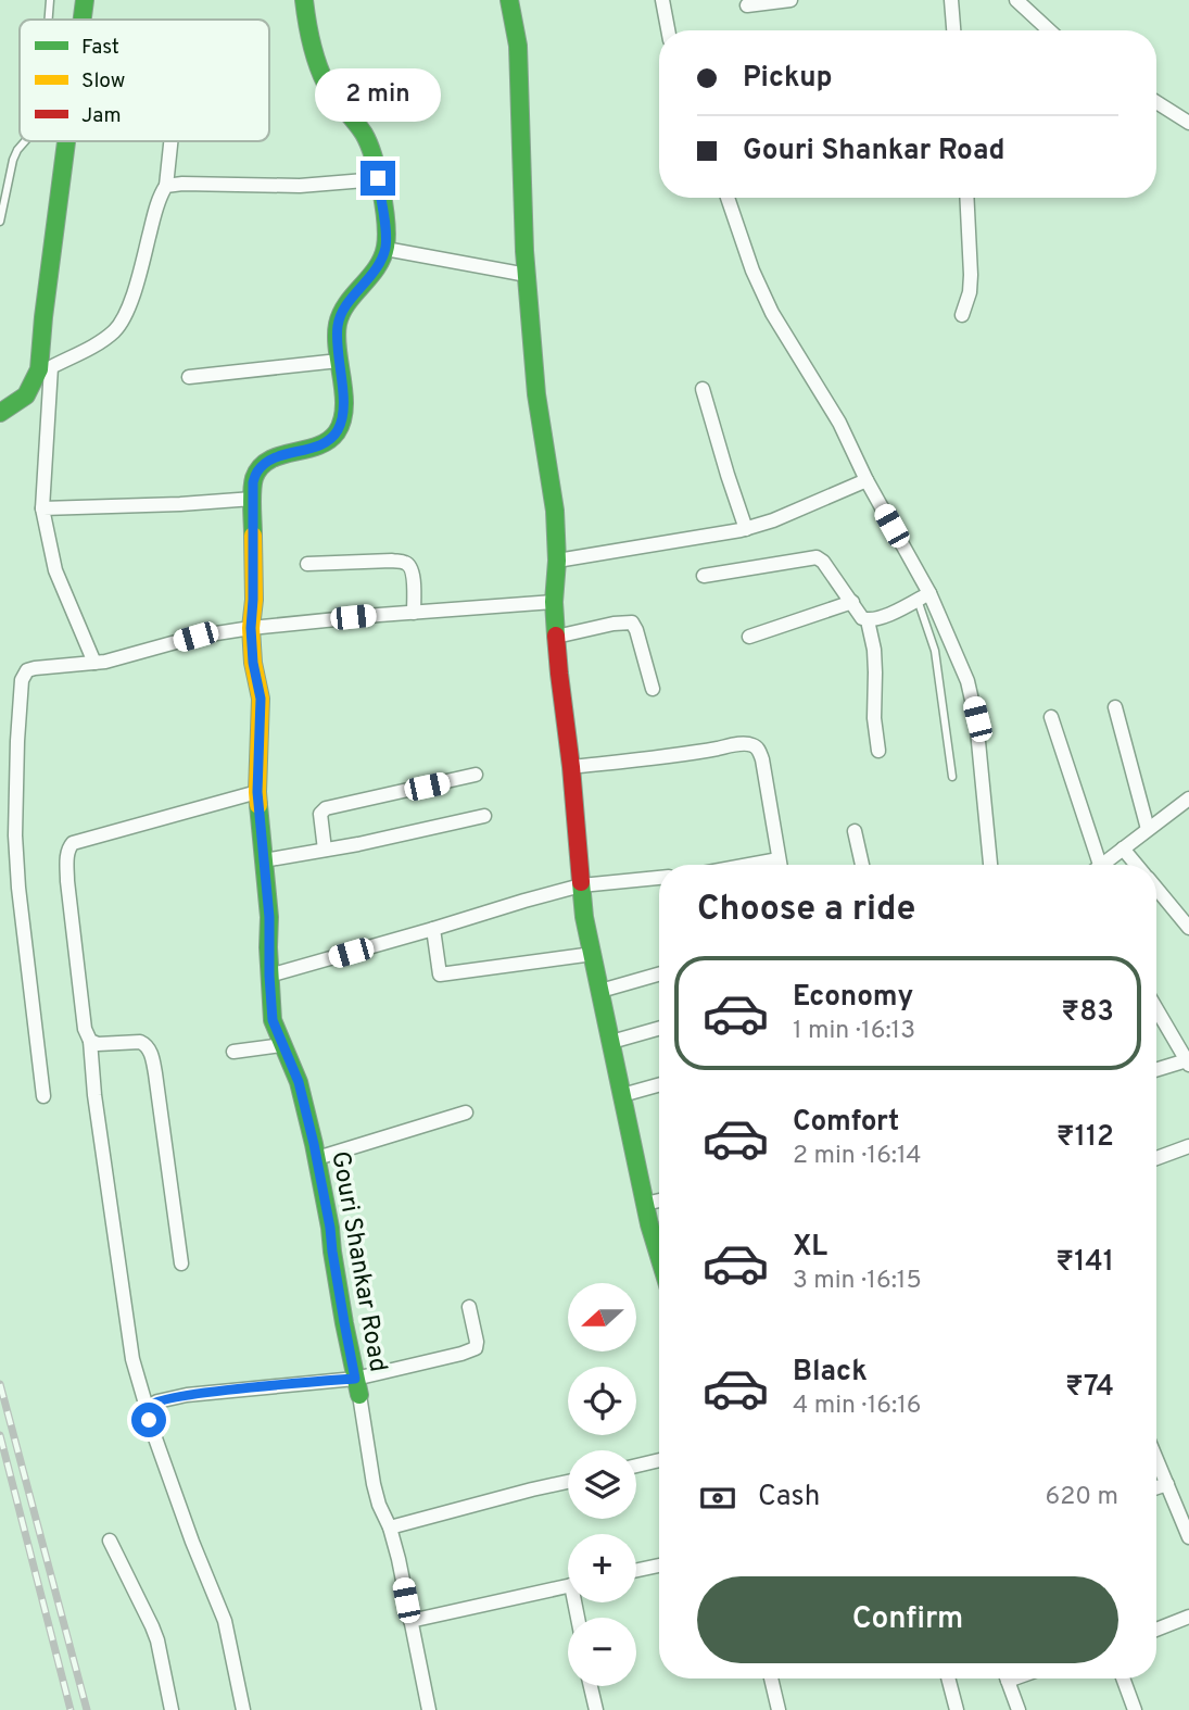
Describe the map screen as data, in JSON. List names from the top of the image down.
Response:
{
  "streets": {
    "street": ["Gouri Shankar Road"]
  },
  "legend": ["Fast", "Slow", "Jam"],
  "north": "left",
  "page": {
    "banner": ["Pickup", "Gouri Shankar Road"],
    "bubble": "2 min",
    "heading": "Choose a ride",
    "list": [
      {
        "name": "Economy",
        "note": "1 min · 16:13",
        "value": "₹83"
      },
      {
        "name": "Comfort",
        "note": "2 min · 16:14",
        "value": "₹112"
      },
      {
        "name": "XL",
        "note": "3 min · 16:15",
        "value": "₹141"
      },
      {
        "name": "Black",
        "note": "4 min · 16:16",
        "value": "₹74"
      }
    ],
    "map_buttons": ["+", "−"],
    "pay": ["Cash", "620 m"],
    "buttons": "Confirm"
  }
}
